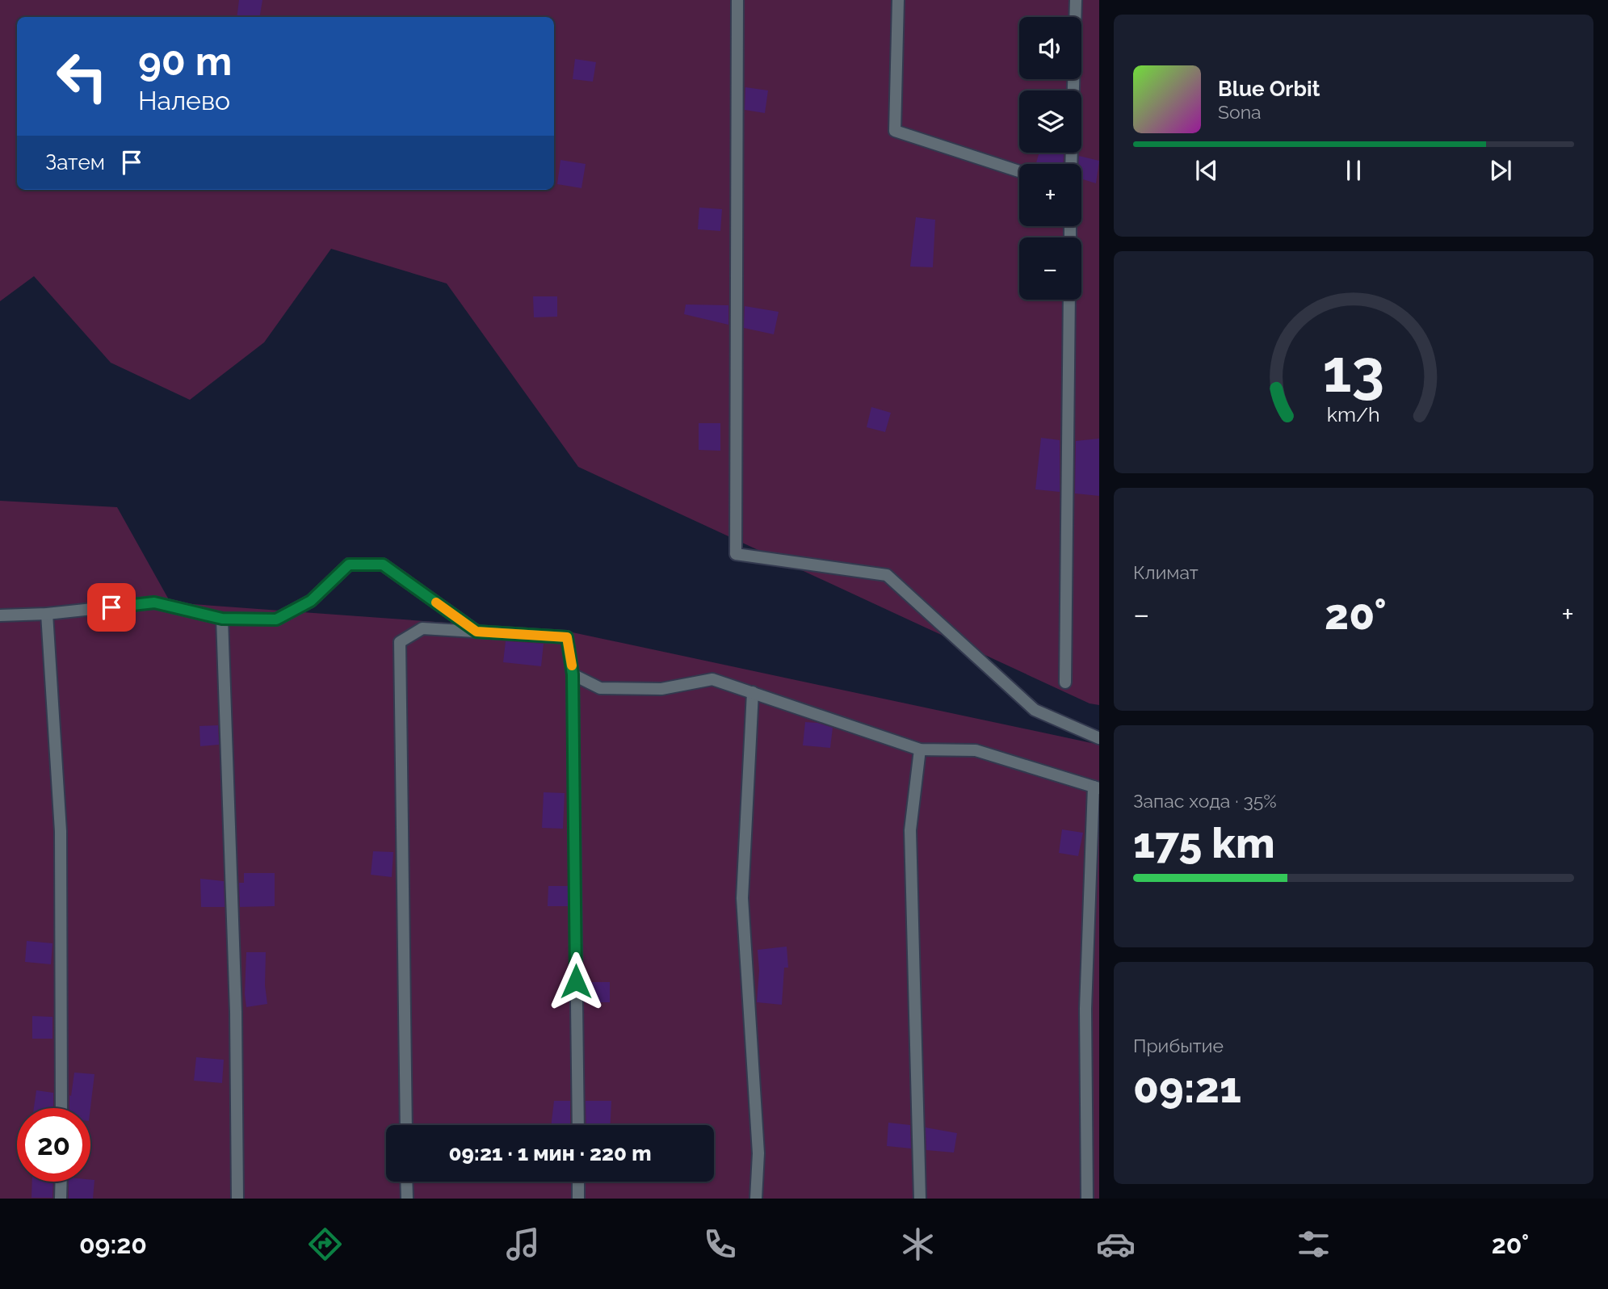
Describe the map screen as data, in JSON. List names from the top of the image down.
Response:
{
  "page": {
    "map_buttons": ["+", "−"],
    "turn": ["90 m", "Налево"],
    "song": ["Blue Orbit", "Sona"],
    "then": "Затем",
    "tile": [
      "Климат",
      ["Запас хода · 35%", "175 km"],
      ["Прибытие", "09:21"]
    ],
    "heat": ["−", "20°", "+"],
    "limit": "20",
    "trip": "09:21 · 1 мин · 220 m",
    "tabs": ["09:20", "20°"],
    "gauge": ["13", "km/h"]
  }
}
